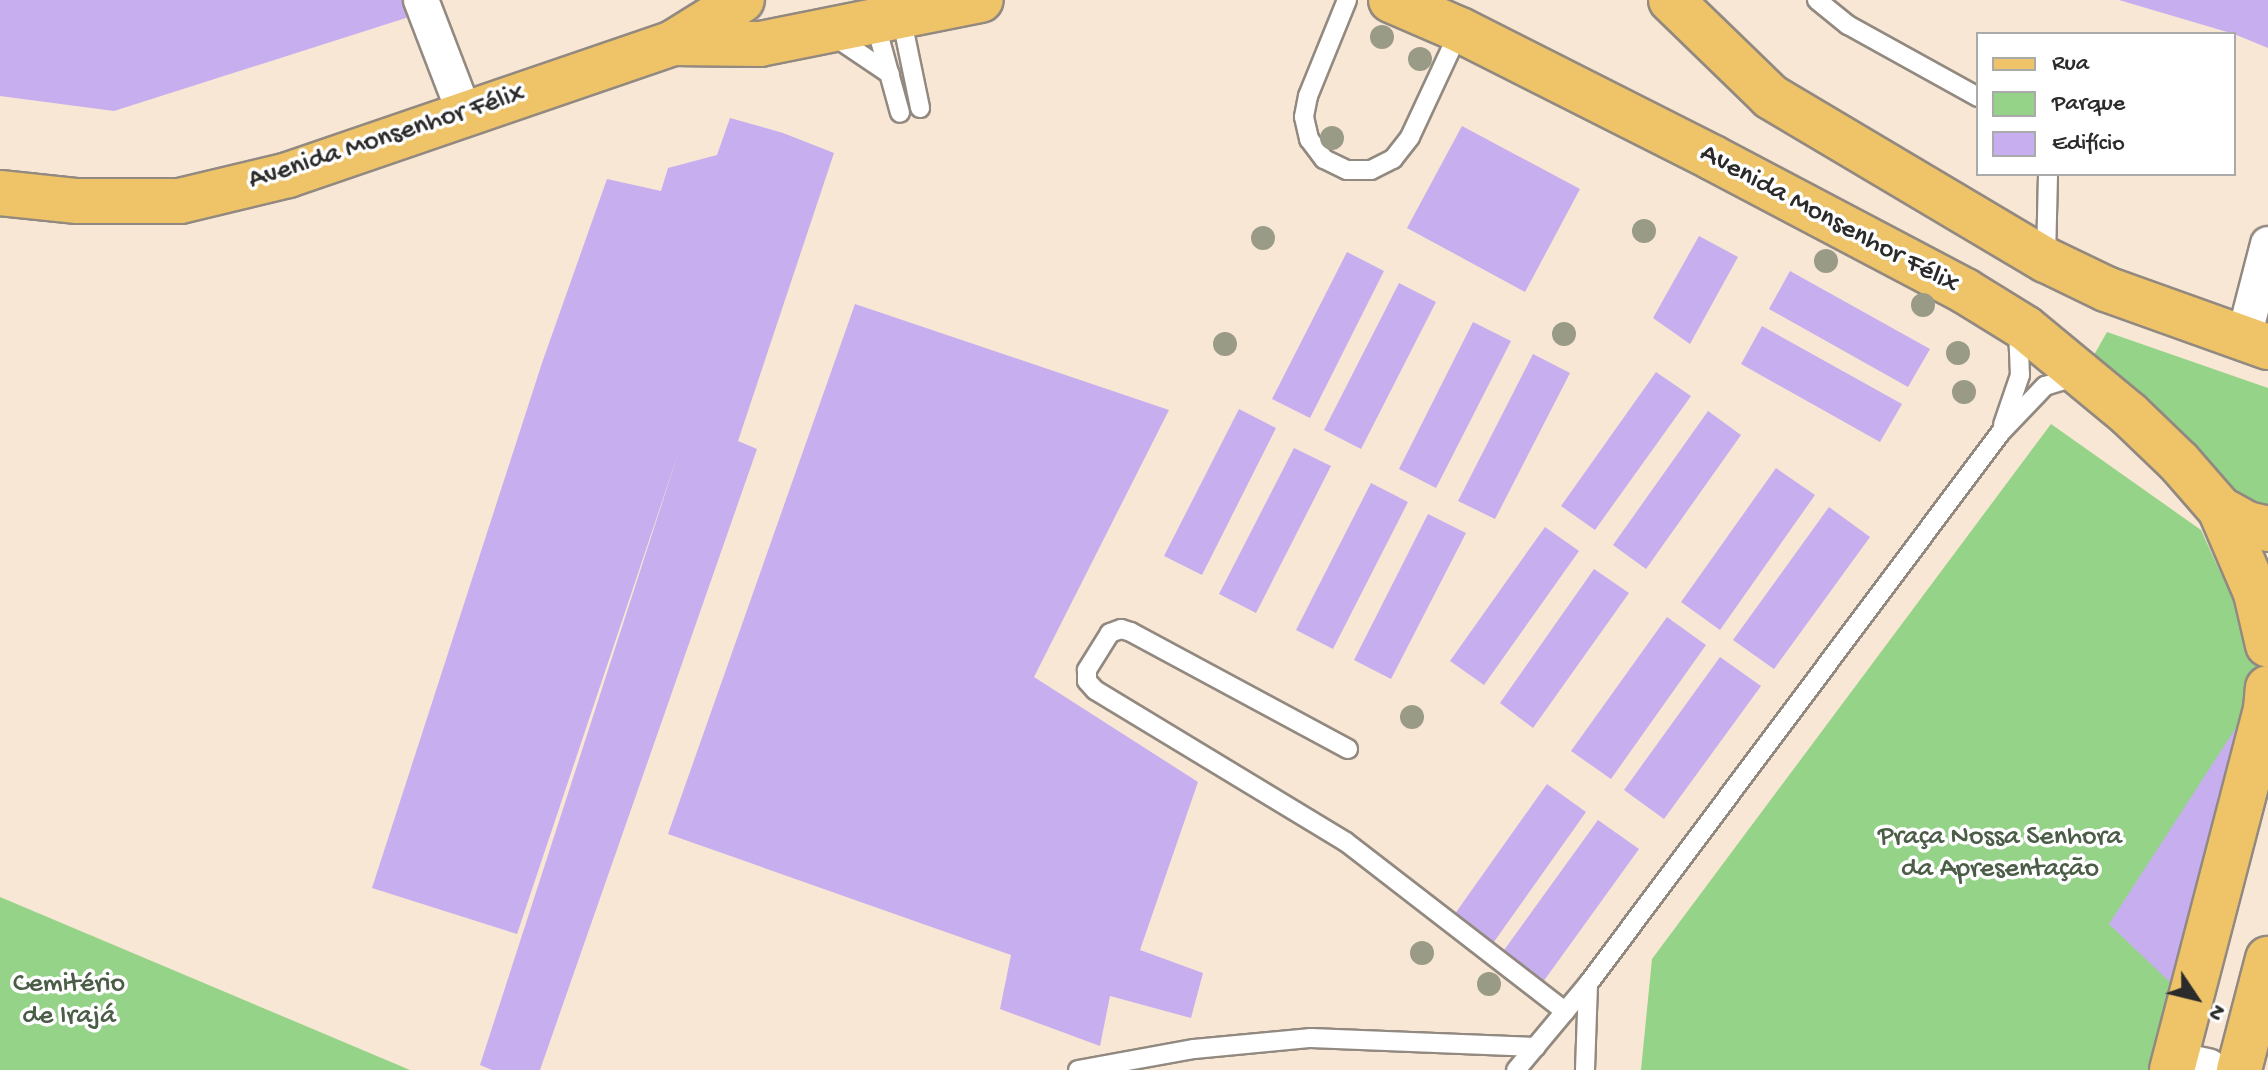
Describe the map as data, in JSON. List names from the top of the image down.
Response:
{
  "streets": {
    "main road": ["Avenida Monsenhor Félix"]
  },
  "parks": ["Praça Nossa Senhora da Apresentação", "Cemitério de Irajá"],
  "legend": ["Rua", "Parque", "Edifício"],
  "north": "bottom right"
}
